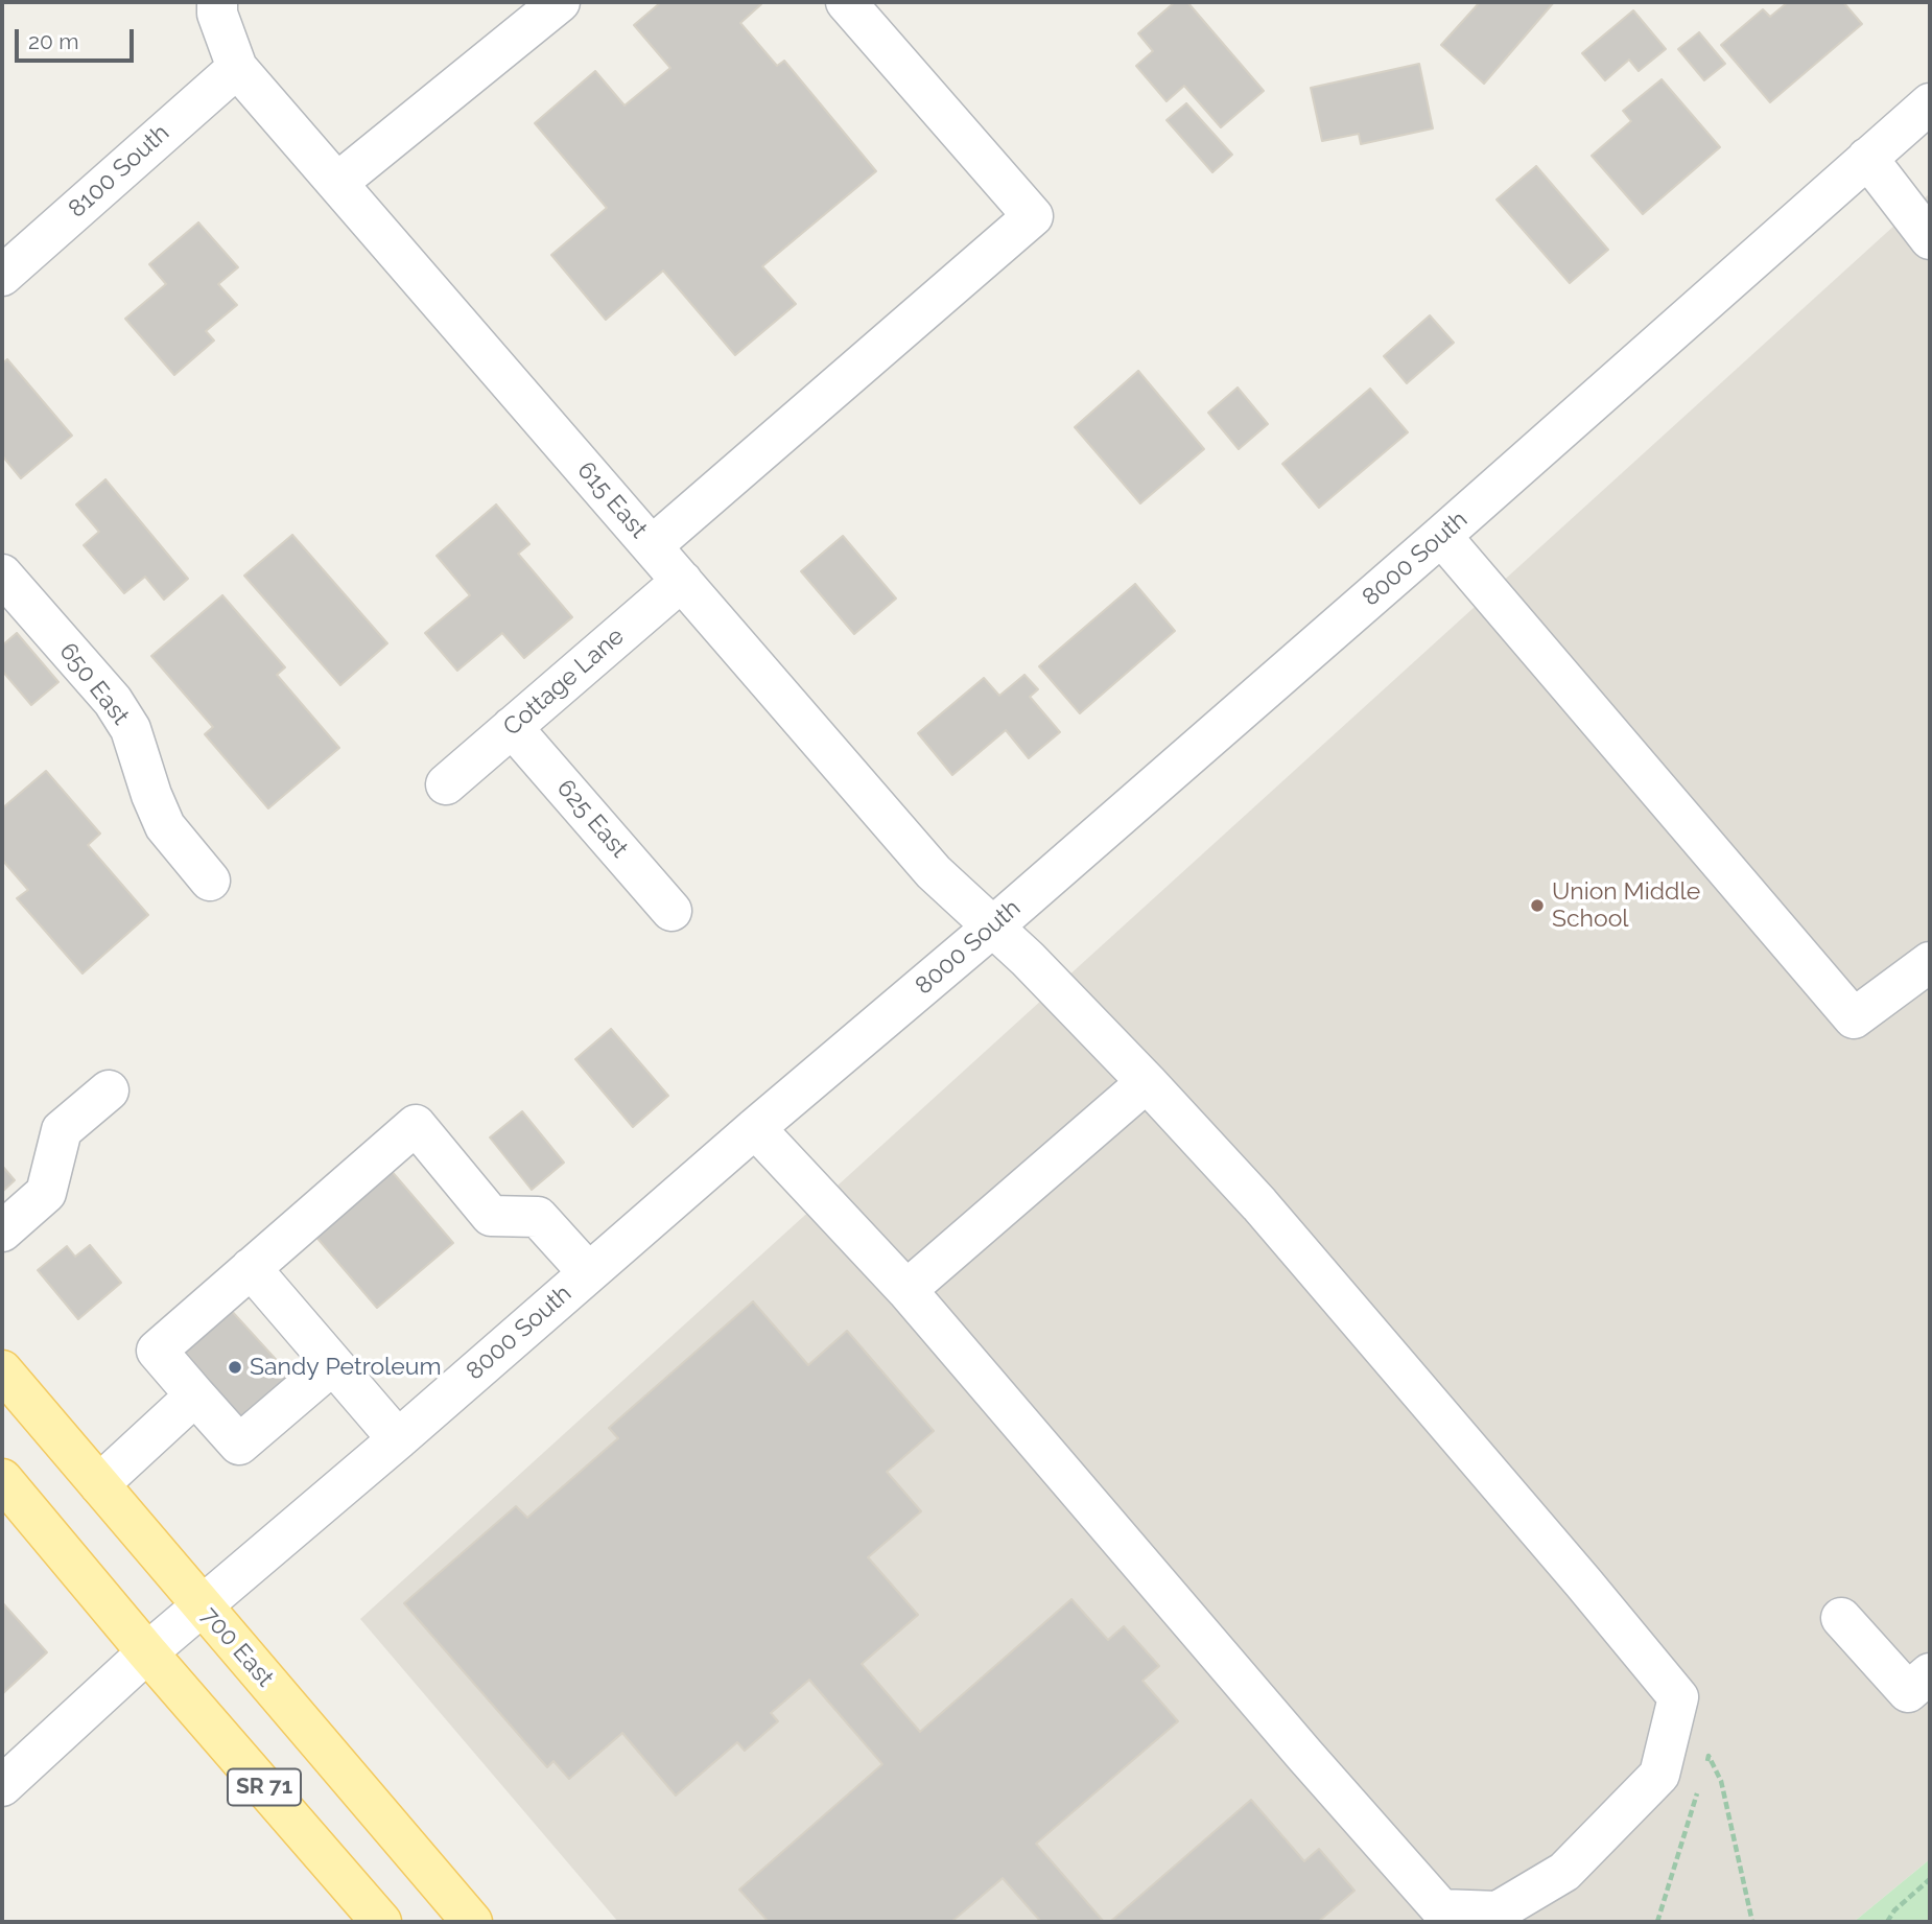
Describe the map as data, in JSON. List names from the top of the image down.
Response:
{
  "streets": {
    "main road": ["700 East", "SR 71"],
    "street": [
      "8100 South",
      "615 East",
      "8000 South",
      "Cottage Lane",
      "650 East",
      "625 East"
    ]
  },
  "crossings": [
    ["8100 South", "615 East"],
    ["615 East", "8000 South"],
    ["615 East", "Cottage Lane"],
    ["8000 South", "700 East"],
    ["8000 South", "SR 71"],
    ["Cottage Lane", "625 East"]
  ],
  "places": ["Union Middle School", "Sandy Petroleum"],
  "scale_bar": "20 m"
}
